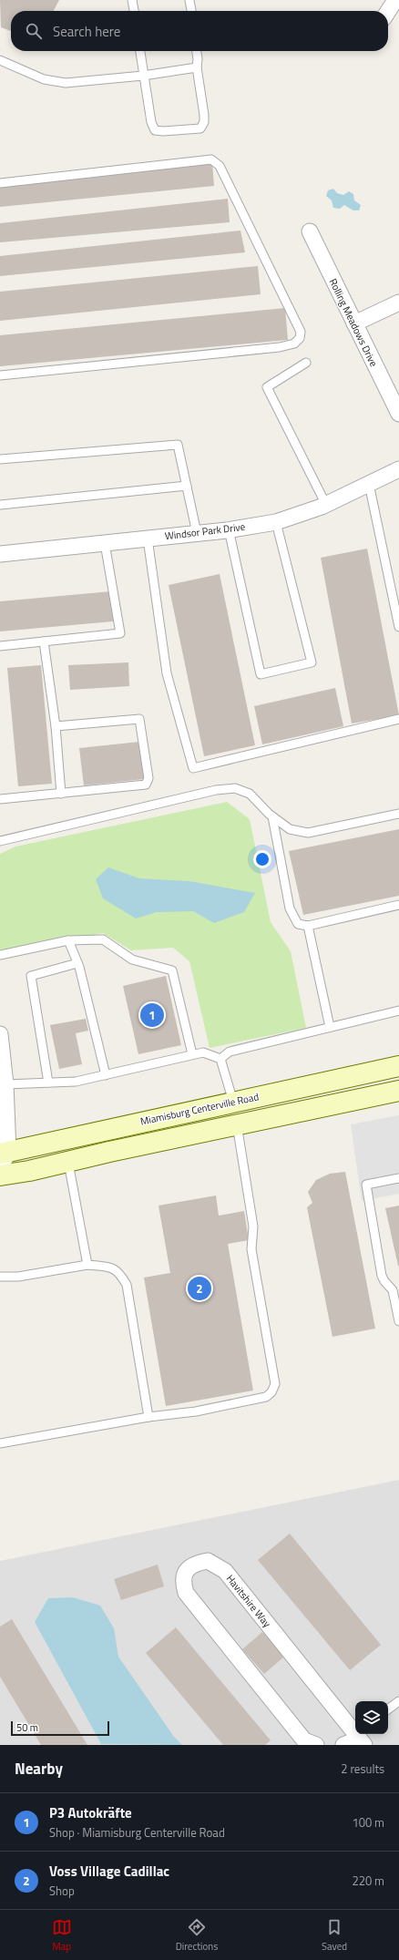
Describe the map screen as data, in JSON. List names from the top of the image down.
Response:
{
  "streets": {
    "main road": ["Miamisburg Centerville Road"],
    "street": ["Rolling Meadows Drive", "Windsor Park Drive", "Havitshire Way"]
  },
  "scale_bar": "50 m",
  "page": {
    "search": "Search here",
    "pins": ["1", "2"],
    "scale": "50 m",
    "heading": ["Nearby", "2 results"],
    "list": [
      {
        "mark": "1",
        "name": "P3 Autokräfte",
        "note": "Shop · Miamisburg Centerville Road",
        "value": "100 m"
      },
      {
        "mark": "2",
        "name": "Voss Village Cadillac",
        "note": "Shop",
        "value": "220 m"
      }
    ],
    "nav": ["Map", "Directions", "Saved"]
  }
}
